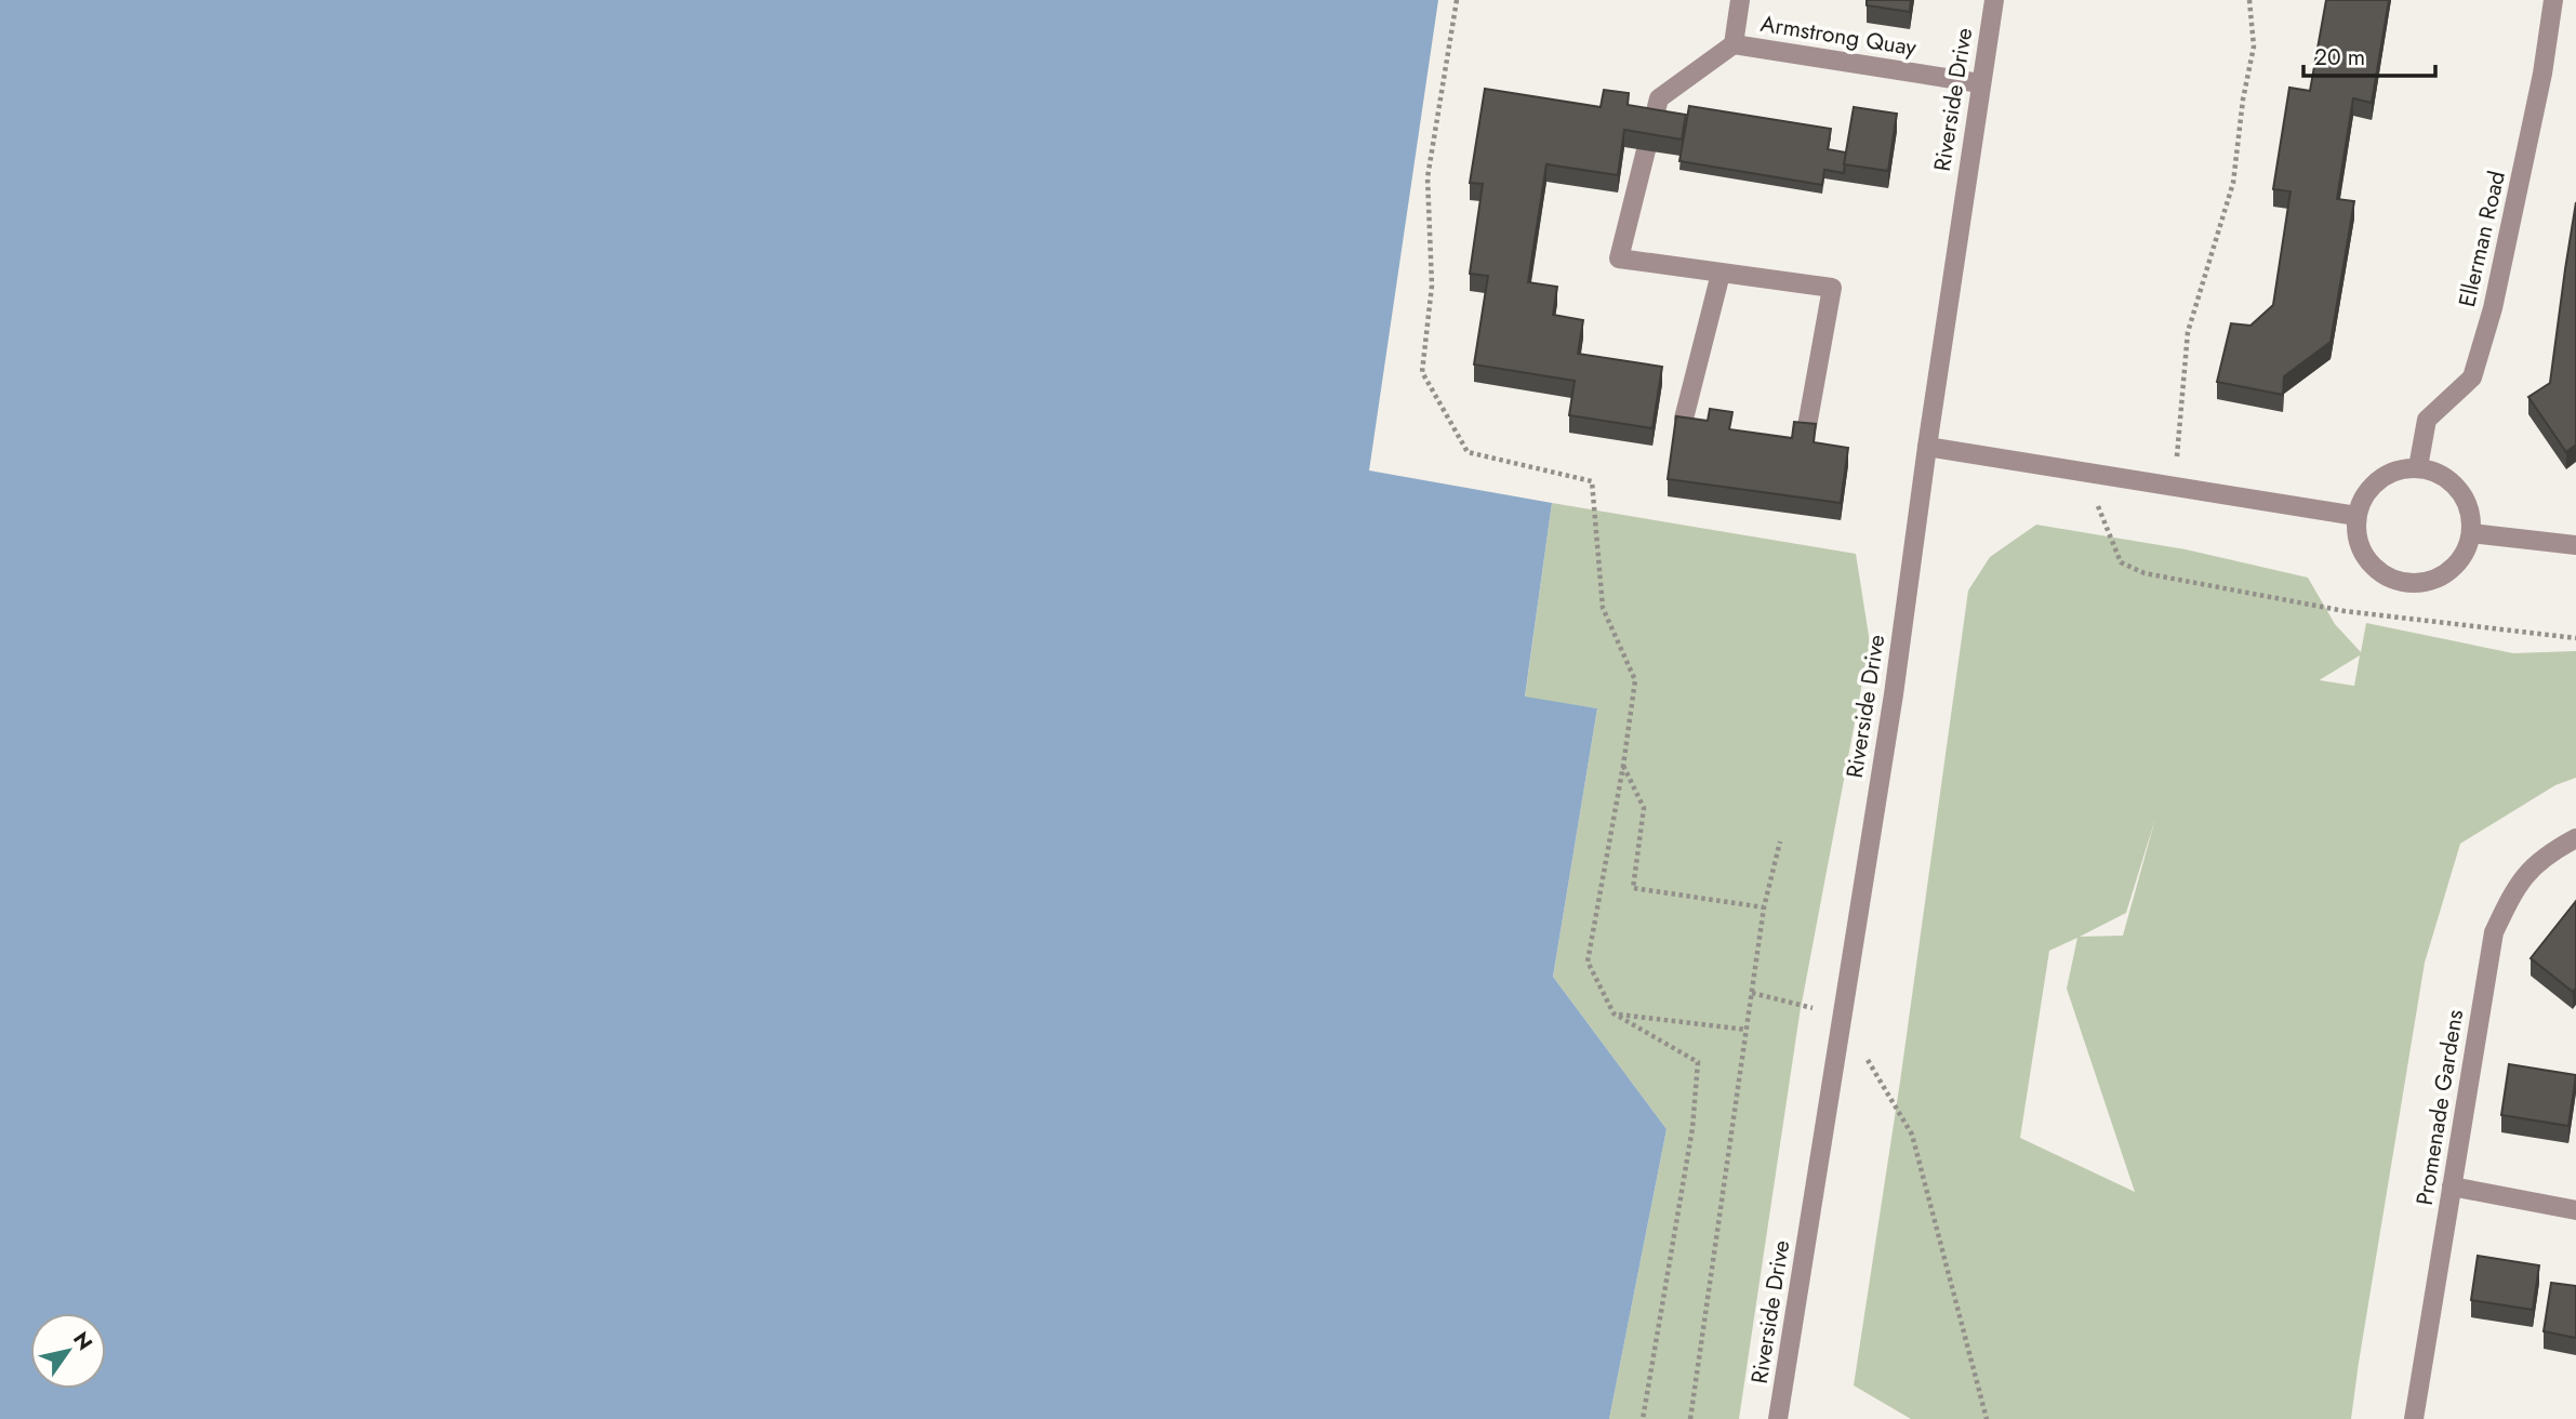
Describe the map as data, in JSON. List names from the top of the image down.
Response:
{
  "streets": {
    "street": [
      "Armstrong Quay",
      "Riverside Drive",
      "Ellerman Road",
      "Promenade Gardens"
    ]
  },
  "crossings": [
    ["Armstrong Quay", "Riverside Drive"]
  ],
  "scale_bar": "20 m",
  "north": "top right"
}
